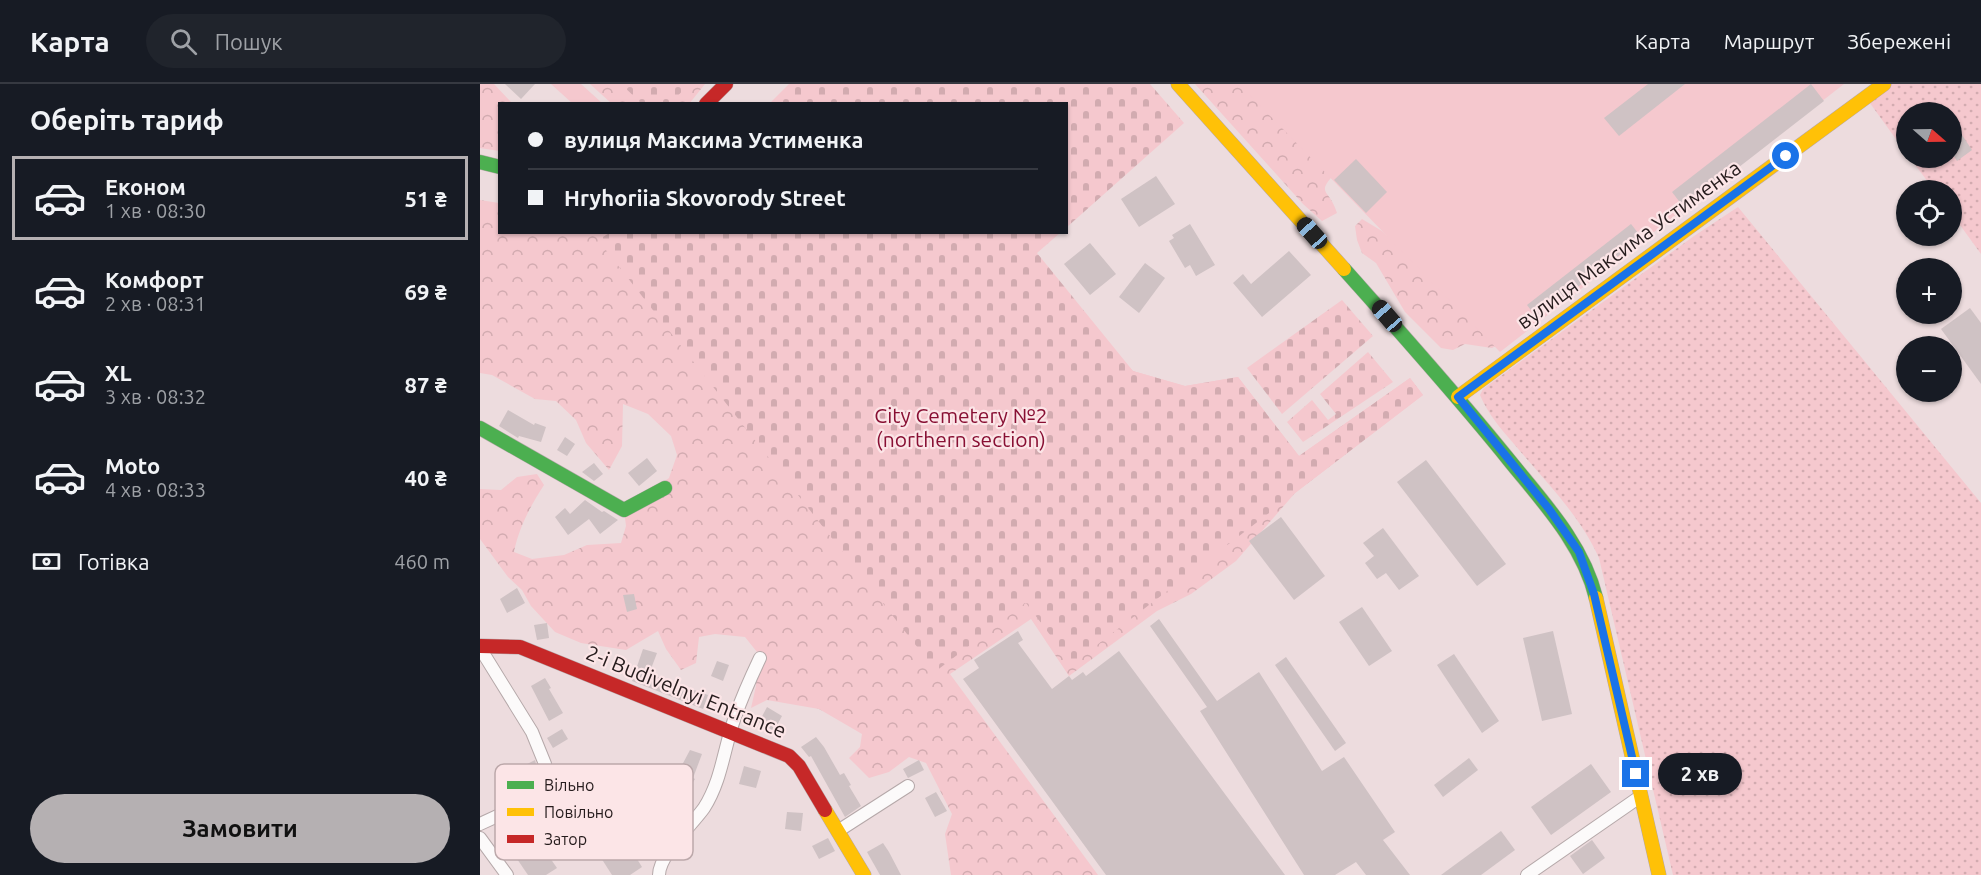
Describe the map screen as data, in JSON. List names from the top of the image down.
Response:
{
  "streets": {
    "street": ["вулиця Максима Устименка", "2-i Budivelnyi Entrance"]
  },
  "parks": ["City Cemetery №2 (northern section)"],
  "legend": ["Вільно", "Повільно", "Затор"],
  "north": "right",
  "page": {
    "header": "Карта",
    "search": "Пошук",
    "nav": ["Карта", "Маршрут", "Збережені"],
    "heading": "Оберіть тариф",
    "map_buttons": ["+", "−"],
    "banner": ["вулиця Максима Устименка", "Hryhoriia Skovorody Street"],
    "list": [
      {
        "name": "Економ",
        "note": "1 хв · 08:30",
        "value": "51 ₴"
      },
      {
        "name": "Комфорт",
        "note": "2 хв · 08:31",
        "value": "69 ₴"
      },
      {
        "name": "XL",
        "note": "3 хв · 08:32",
        "value": "87 ₴"
      },
      {
        "name": "Moto",
        "note": "4 хв · 08:33",
        "value": "40 ₴"
      }
    ],
    "pay": ["Готівка", "460 m"],
    "bubble": "2 хв",
    "buttons": "Замовити"
  }
}
